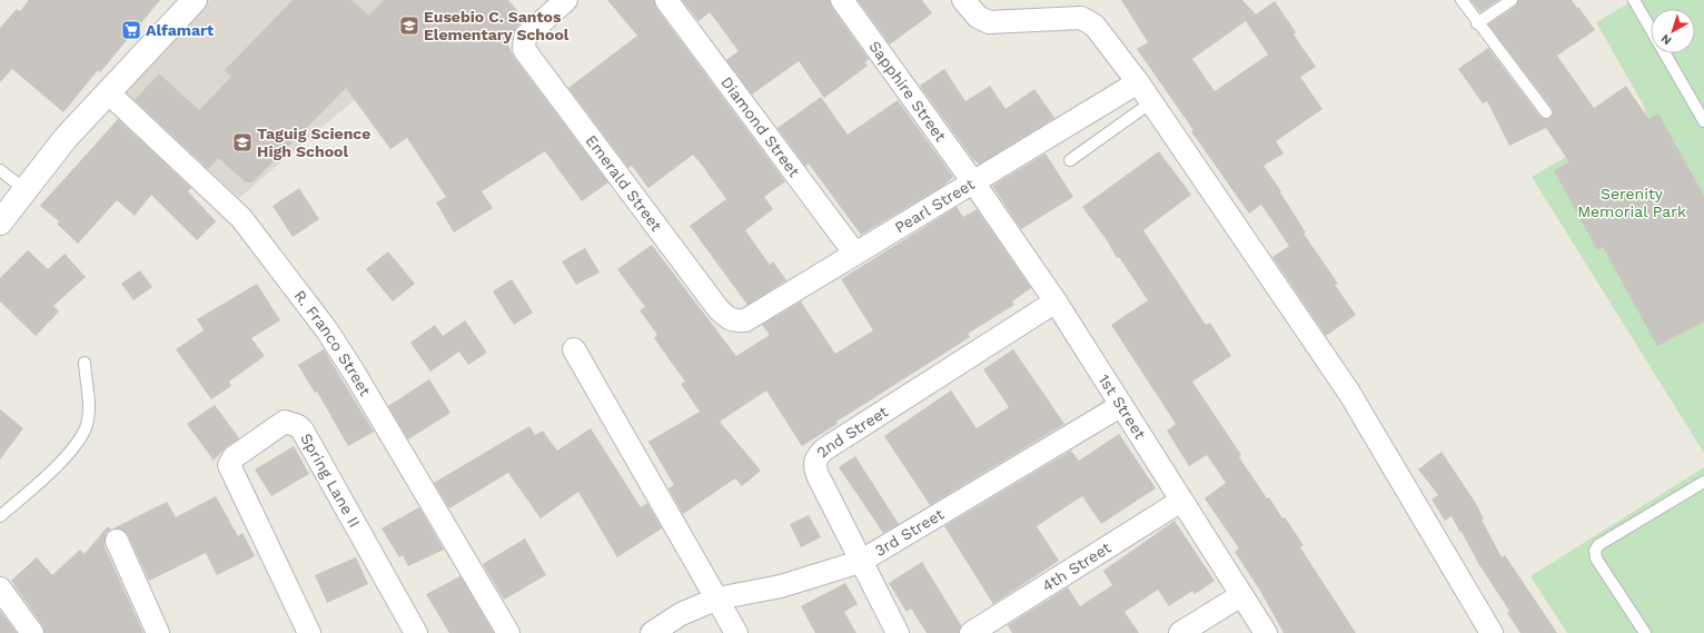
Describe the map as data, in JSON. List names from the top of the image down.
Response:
{
  "streets": {
    "street": [
      "Sapphire Street",
      "Diamond Street",
      "Emerald Street",
      "Pearl Street",
      "R. Franco Street",
      "1st Street",
      "2nd Street",
      "Spring Lane II",
      "3rd Street",
      "4th Street"
    ]
  },
  "crossings": [
    ["Sapphire Street", "Pearl Street"],
    ["Sapphire Street", "1st Street"],
    ["Diamond Street", "Pearl Street"],
    ["Emerald Street", "Pearl Street"],
    ["Pearl Street", "1st Street"],
    ["1st Street", "2nd Street"],
    ["1st Street", "3rd Street"],
    ["1st Street", "4th Street"],
    ["2nd Street", "3rd Street"]
  ],
  "parks": ["Serenity Memorial Park"],
  "places": {
    "school or university": ["Eusebio C. Santos Elementary School", "Taguig Science High School"],
    "supermarket": ["Alfamart"]
  },
  "north": "bottom left"
}
